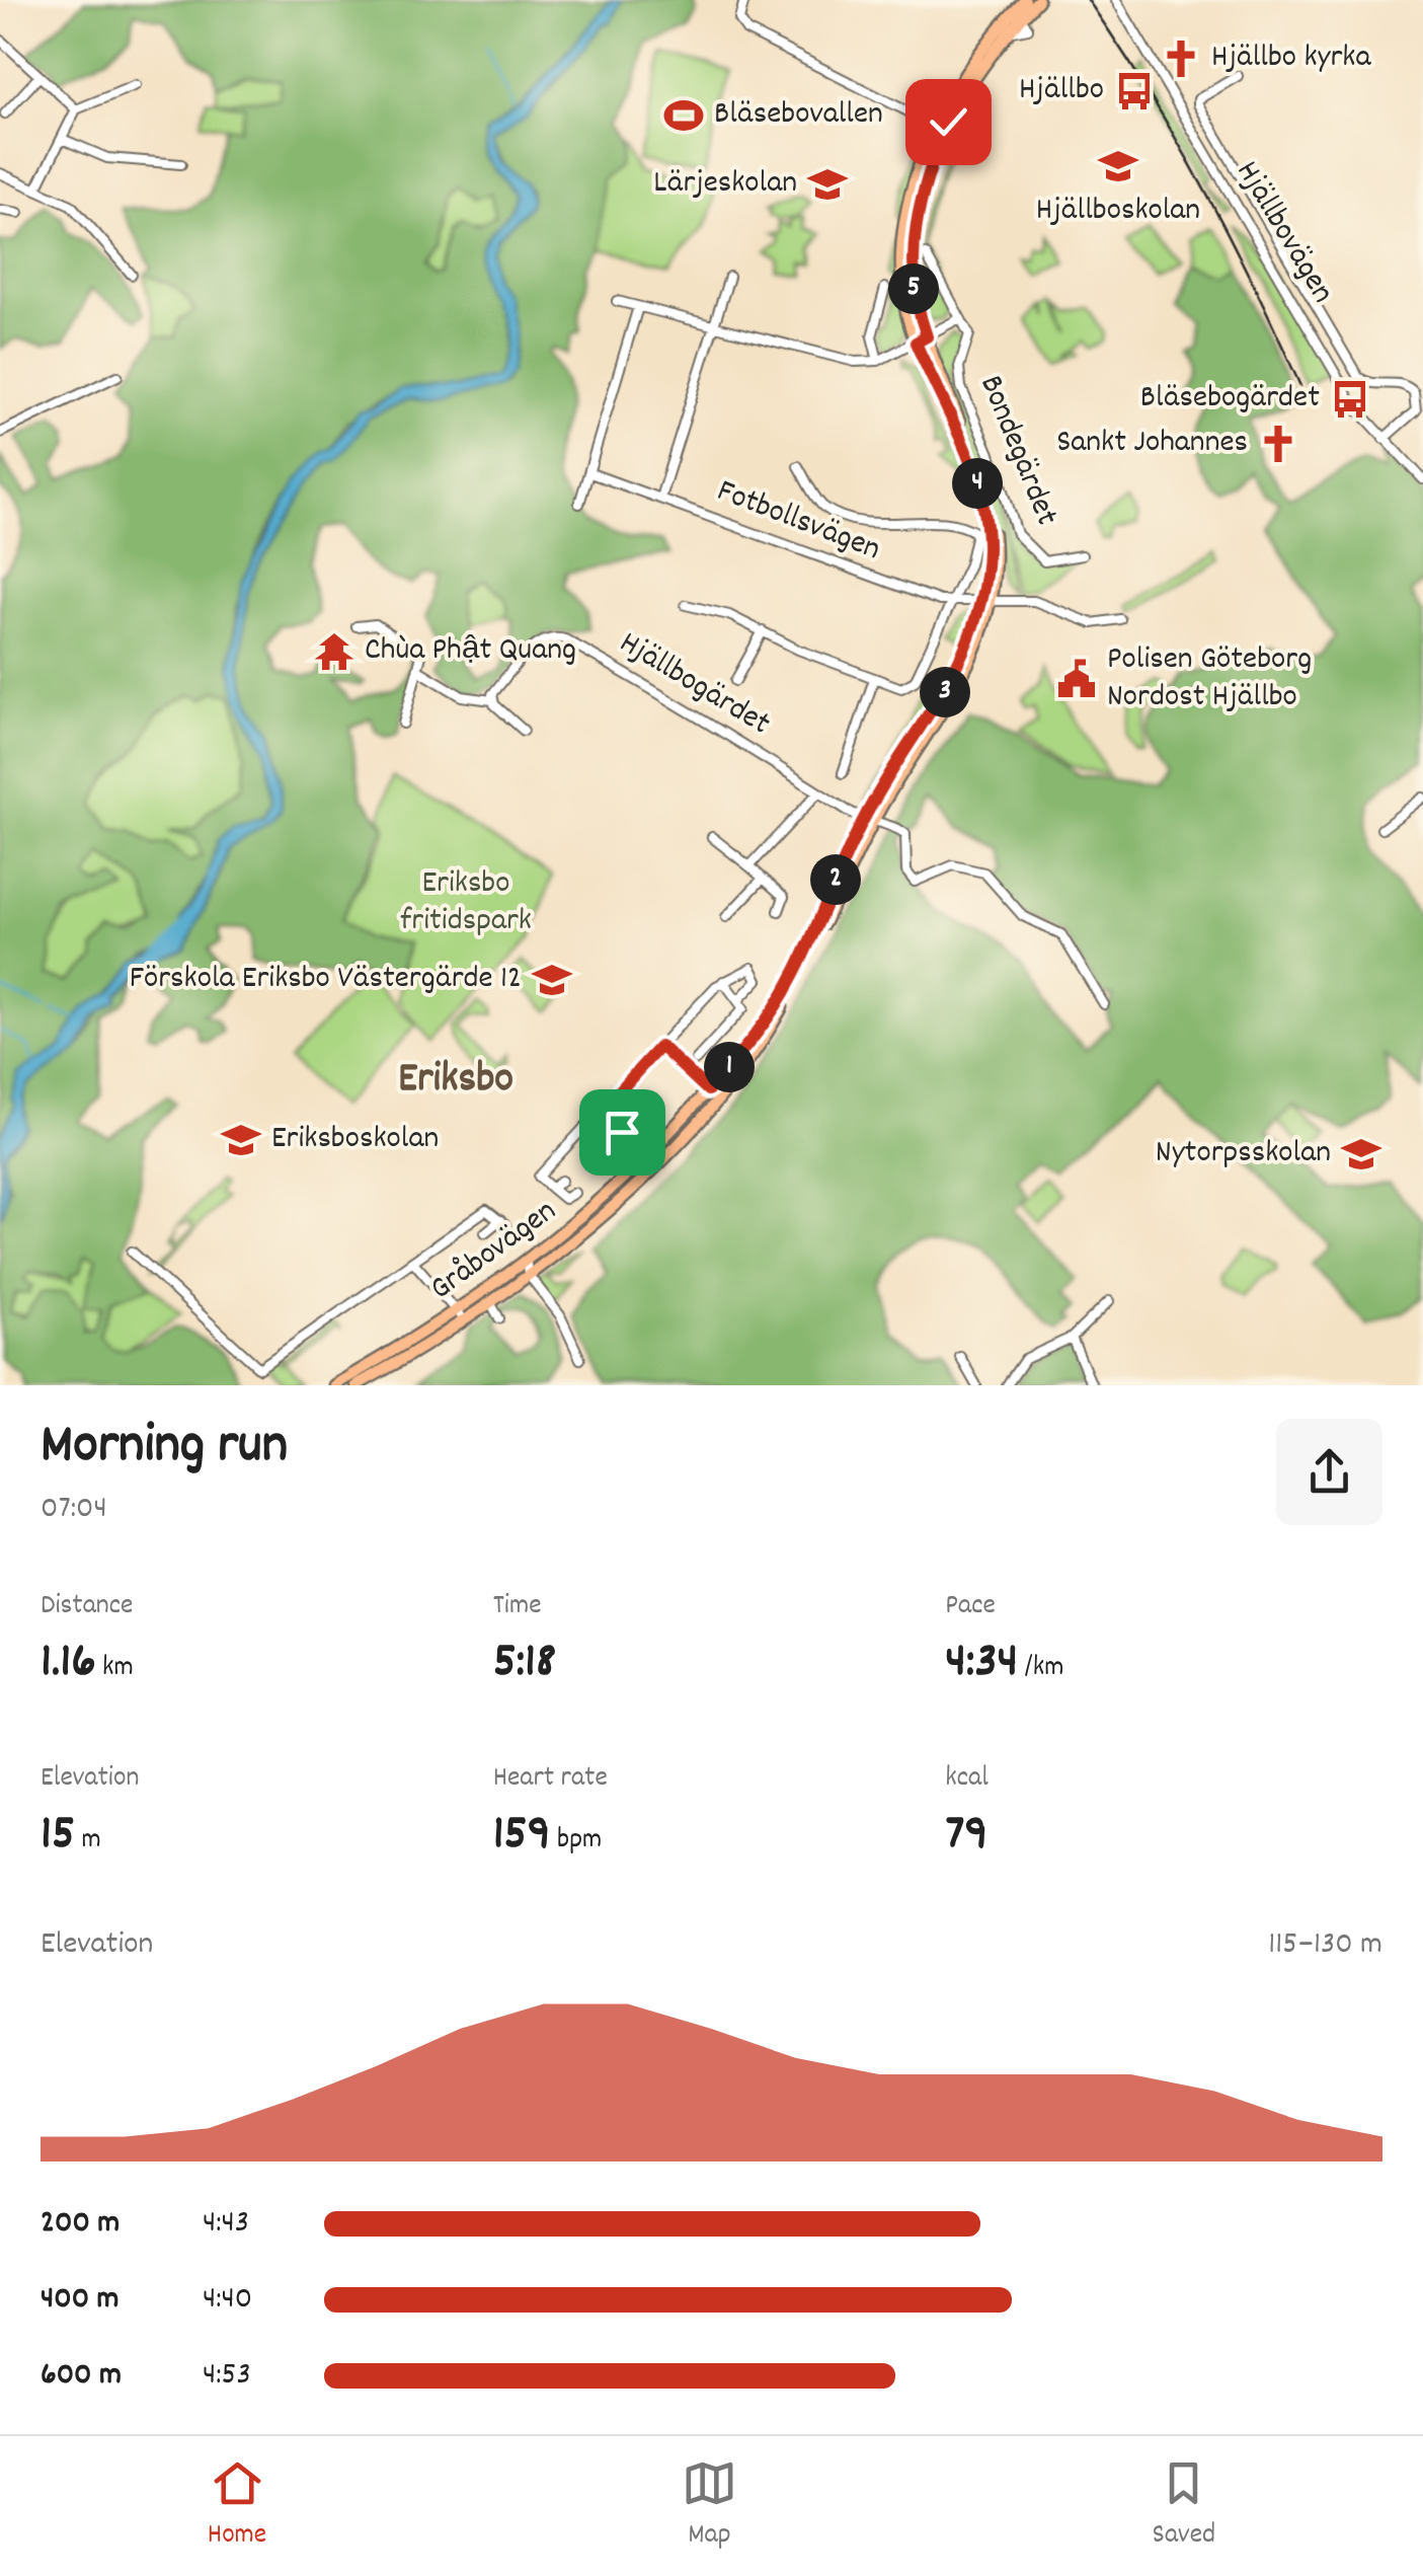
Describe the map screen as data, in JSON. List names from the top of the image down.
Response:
{
  "streets": {
    "main road": ["Gråbovägen"],
    "street": [
      "Hjällbovägen",
      "Bondegärdet",
      "Fotbollsvägen",
      "Hjällbogärdet"
    ]
  },
  "crossings": [
    ["Fotbollsvägen", "Gråbovägen"],
    ["Hjällbogärdet", "Gråbovägen"]
  ],
  "districts": ["Eriksbo"],
  "parks": ["Eriksbo fritidspark"],
  "places": {
    "church": ["Hjällbo kyrka", "Sankt Johannes"],
    "bus stop": ["Hjällbo", "Bläsebogärdet"],
    "sports": ["Bläsebovallen"],
    "school or university": [
      "Hjällboskolan",
      "Lärjeskolan",
      "Förskola Eriksbo Västergärde 12",
      "Eriksboskolan",
      "Nytorpsskolan"
    ],
    "temple": ["Chùa Phật Quang"],
    "public building": ["Polisen Göteborg Nordost Hjällbo"]
  },
  "page": {
    "pins": [
      "5",
      "4",
      "3",
      "2",
      "1"
    ],
    "heading": ["Morning run", "07:04"],
    "stats": [
      ["Distance", "1.16 km"],
      ["Time", "5:18"],
      ["Pace", "4:34 /km"],
      ["Elevation", "15 m"],
      ["Heart rate", "159 bpm"],
      ["kcal", "79"]
    ],
    "chart": ["Elevation", "115–130 m"],
    "list": [
      {
        "name": "200 m",
        "note": "4:43"
      },
      {
        "name": "400 m",
        "note": "4:40"
      },
      {
        "name": "600 m",
        "note": "4:53"
      }
    ],
    "tabs": ["Home", "Map", "Saved"]
  }
}
